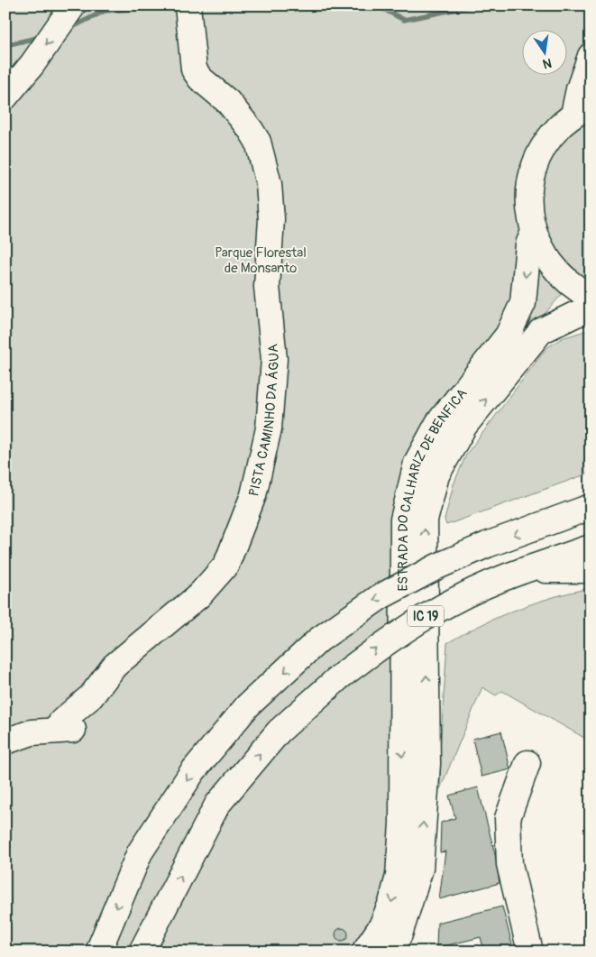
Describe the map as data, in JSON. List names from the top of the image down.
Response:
{
  "streets": {
    "main road": ["PISTA CAMINHO DA ÁGUA", "ESTRADA DO CALHARIZ DE BENFICA", "IC 19"]
  },
  "parks": ["Parque Florestal de Monsanto"],
  "north": "bottom"
}
